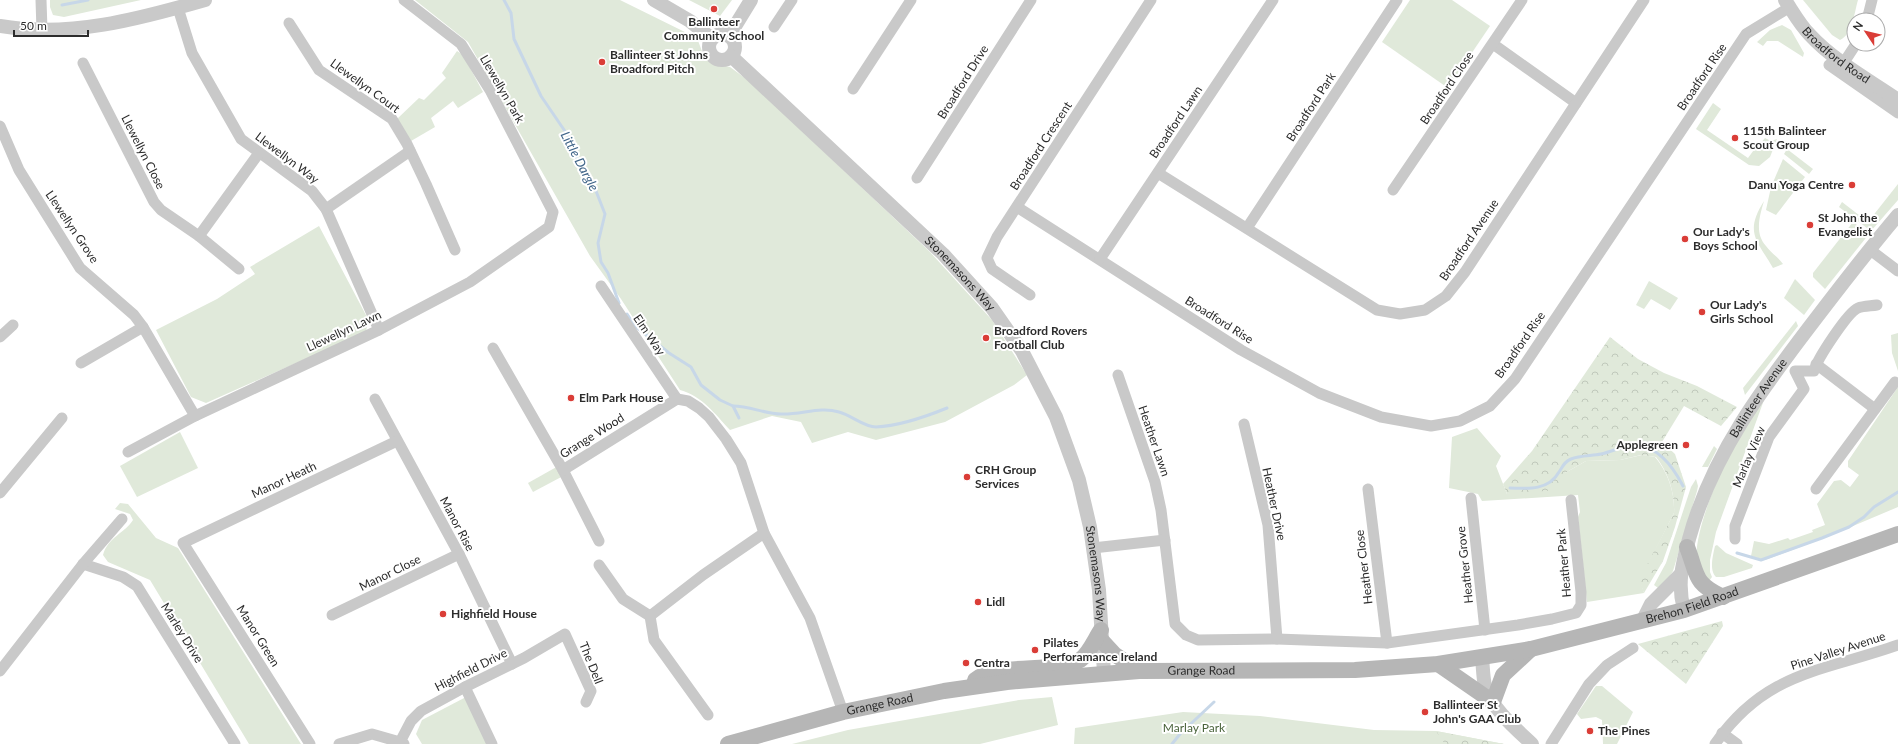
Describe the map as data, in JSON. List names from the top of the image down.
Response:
{
  "streets": {
    "main road": ["Brehon Field Road", "Grange Road"],
    "street": [
      "Broadford Road",
      "Broadford Rise",
      "Broadford Drive",
      "Llewellyn Court",
      "Broadford Close",
      "Llewellyn Park",
      "Broadford Park",
      "Broadford Lawn",
      "Broadford Crescent",
      "Llewellyn Close",
      "Llewellyn Way",
      "Llewellyn Grove",
      "Broadford Avenue",
      "Stonemasons Way",
      "Llewellyn Lawn",
      "Elm Way",
      "Ballinteer Avenue",
      "Grange Wood",
      "Heather Lawn",
      "Marlay View",
      "Manor Heath",
      "Heather Drive",
      "Manor Rise",
      "Heather Park",
      "Heather Grove",
      "Heather Close",
      "Manor Close",
      "Marley Drive",
      "Manor Green",
      "Pine Valley Avenue",
      "The Dell",
      "Highfield Drive"
    ]
  },
  "crossings": [
    ["Broadford Road", "Broadford Rise"],
    ["Broadford Rise", "Broadford Lawn"],
    ["Broadford Rise", "Broadford Crescent"],
    ["Llewellyn Park", "Llewellyn Lawn"],
    ["Broadford Park", "Broadford Avenue"],
    ["Broadford Lawn", "Broadford Avenue"],
    ["Llewellyn Way", "Llewellyn Lawn"],
    ["Llewellyn Grove", "Llewellyn Lawn"],
    ["Stonemasons Way", "Grange Road"],
    ["Elm Way", "Grange Wood"],
    ["Ballinteer Avenue", "Brehon Field Road"],
    ["Heather Lawn", "Heather Drive"],
    ["Manor Heath", "Manor Rise"],
    ["Manor Heath", "Manor Green"],
    ["Manor Rise", "Manor Close"],
    ["Manor Rise", "Highfield Drive"],
    ["Heather Park", "Heather Grove"],
    ["Brehon Field Road", "Grange Road"],
    ["The Dell", "Highfield Drive"]
  ],
  "water": ["Little Dargle"],
  "parks": ["Marlay Park"],
  "places": [
    "Ballinteer Community School",
    "Ballinteer St Johns Broadford Pitch",
    "115th Balinteer Scout Group",
    "Danu Yoga Centre",
    "St John the Evangelist",
    "Our Lady's Boys School",
    "Our Lady's Girls School",
    "Broadford Rovers Football Club",
    "Elm Park House",
    "Applegreen",
    "CRH Group Services",
    "Lidl",
    "Highfield House",
    "Pilates Perforamance Ireland",
    "Centra",
    "Ballinteer St John's GAA Club",
    "The Pines"
  ],
  "scale_bar": "50 m",
  "north": "top left"
}
